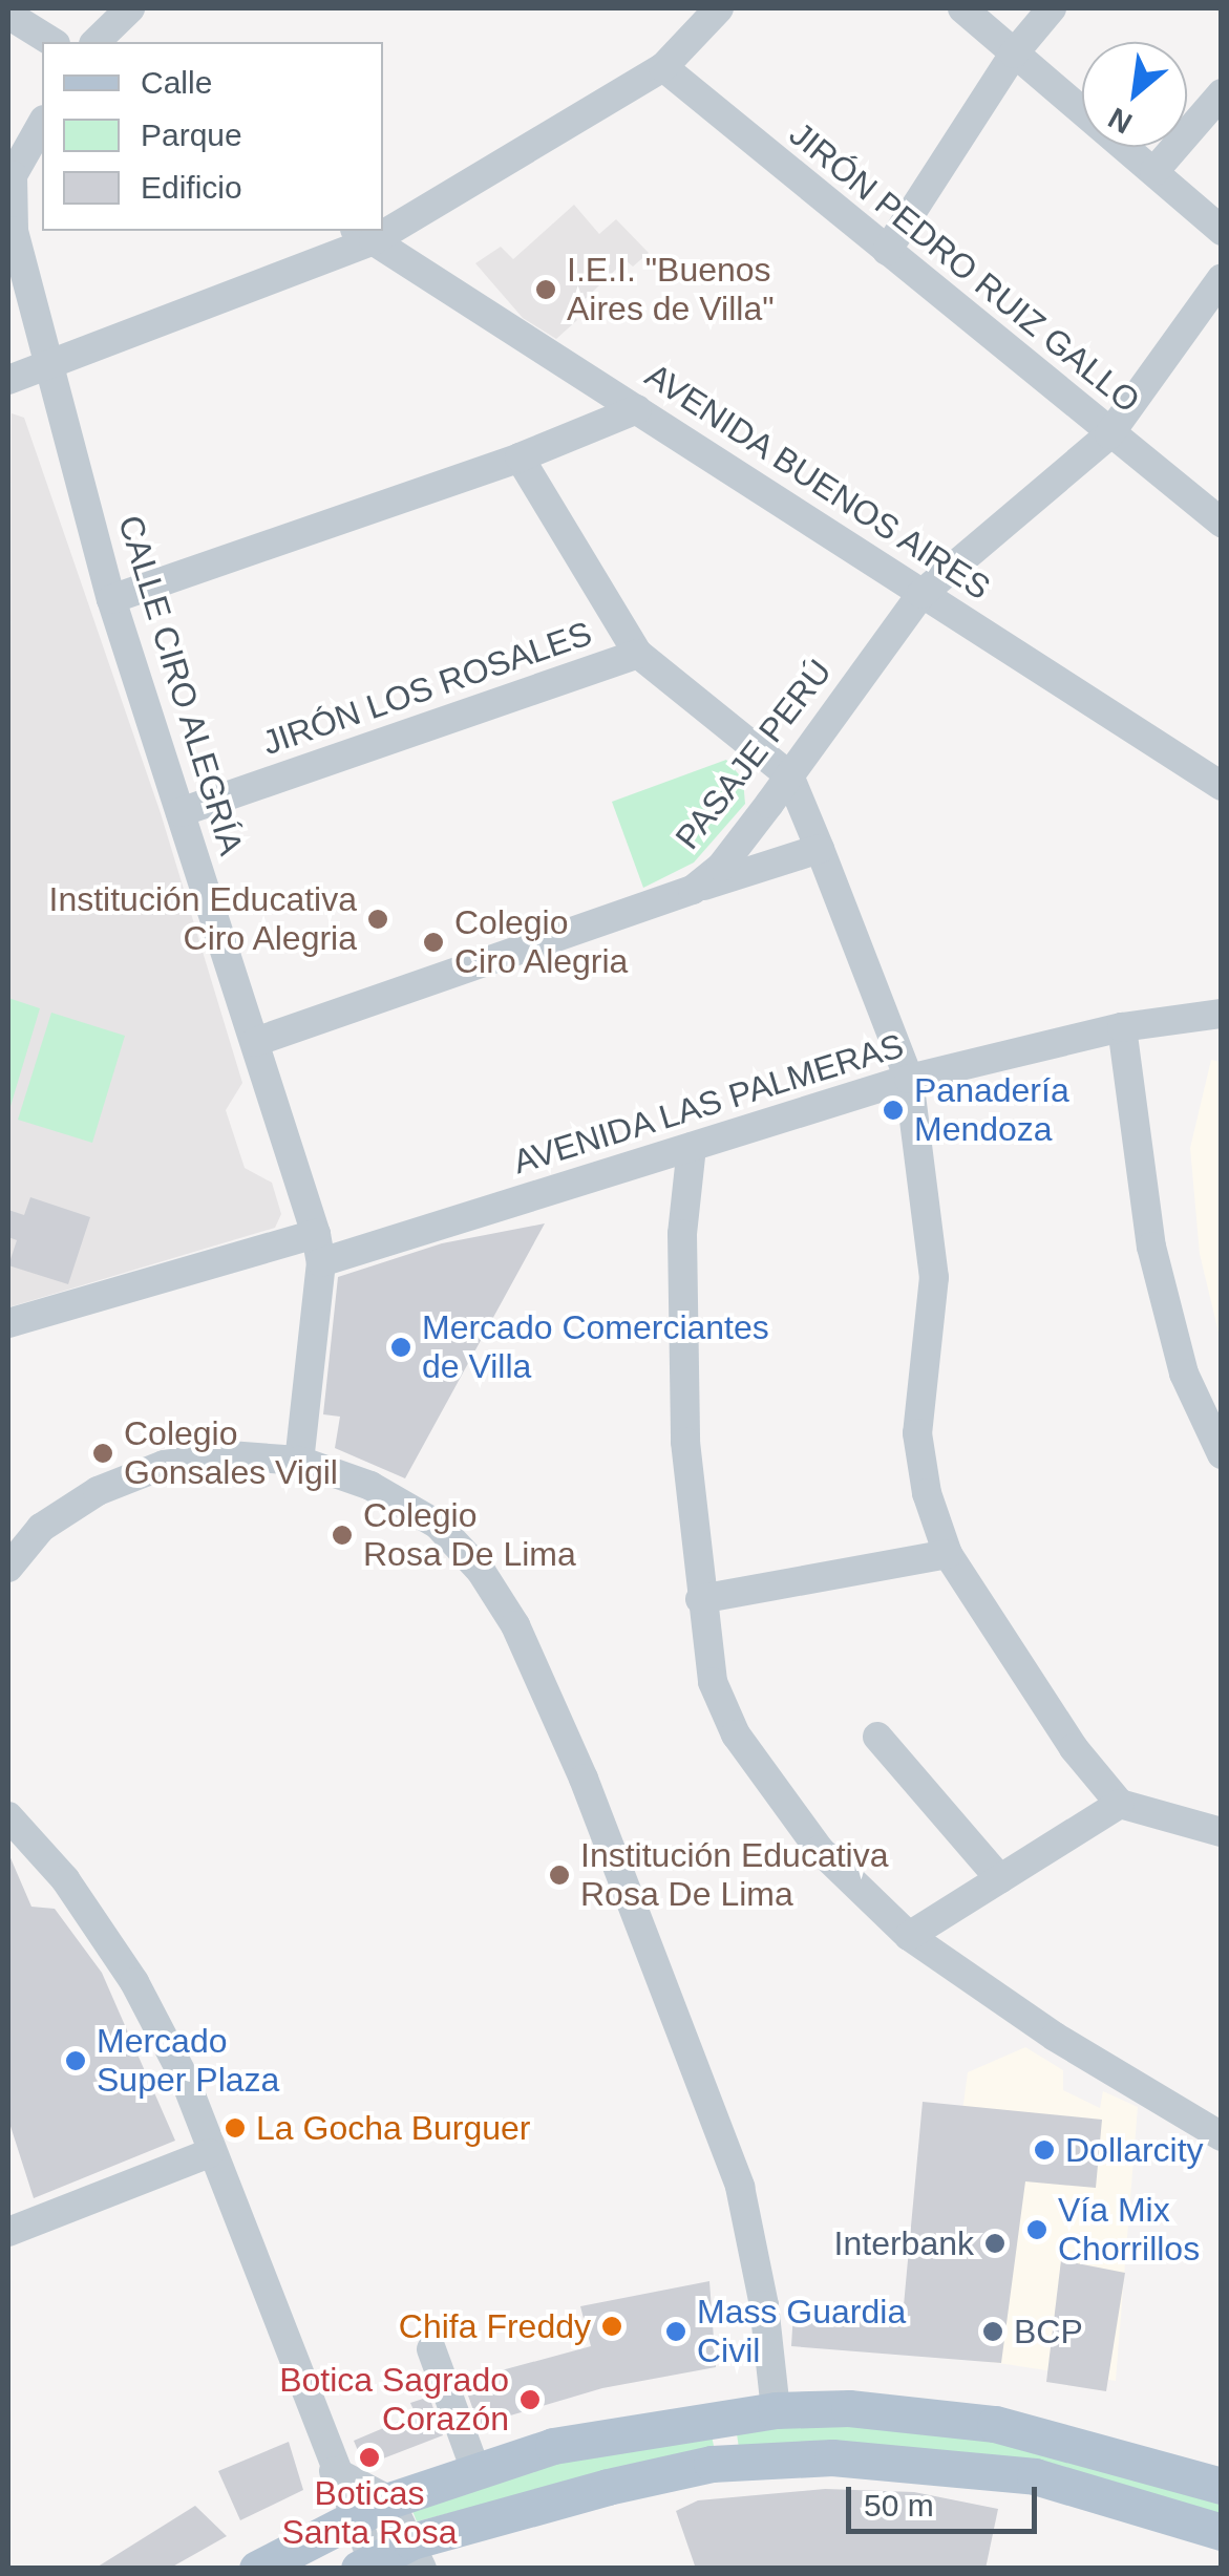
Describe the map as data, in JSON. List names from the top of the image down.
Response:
{
  "streets": {
    "street": [
      "JIRÓN PEDRO RUIZ GALLO",
      "AVENIDA BUENOS AIRES",
      "CALLE CIRO ALEGRÍA",
      "JIRÓN LOS ROSALES",
      "PASAJE PERÚ",
      "AVENIDA LAS PALMERAS"
    ]
  },
  "crossings": [
    ["JIRÓN PEDRO RUIZ GALLO", "PASAJE PERÚ"],
    ["AVENIDA BUENOS AIRES", "PASAJE PERÚ"],
    ["CALLE CIRO ALEGRÍA", "JIRÓN LOS ROSALES"],
    ["CALLE CIRO ALEGRÍA", "PASAJE PERÚ"],
    ["CALLE CIRO ALEGRÍA", "AVENIDA LAS PALMERAS"]
  ],
  "places": [
    "I.E.I. \"Buenos Aires de Villa\"",
    "Institución Educativa Ciro Alegria",
    "Colegio Ciro Alegria",
    "Panadería Mendoza",
    "Mercado Comerciantes de Villa",
    "Colegio Gonsales Vigil",
    "Colegio Rosa De Lima",
    "Institución Educativa Rosa De Lima",
    "Mercado Super Plaza",
    "La Gocha Burguer",
    "Dollarcity",
    "Vía Mix Chorrillos",
    "Interbank",
    "Chifa Freddy",
    "Mass Guardia Civil",
    "BCP",
    "Botica Sagrado Corazón",
    "Boticas Santa Rosa"
  ],
  "legend": ["Calle", "Parque", "Edificio"],
  "scale_bar": "50 m",
  "north": "bottom left"
}
